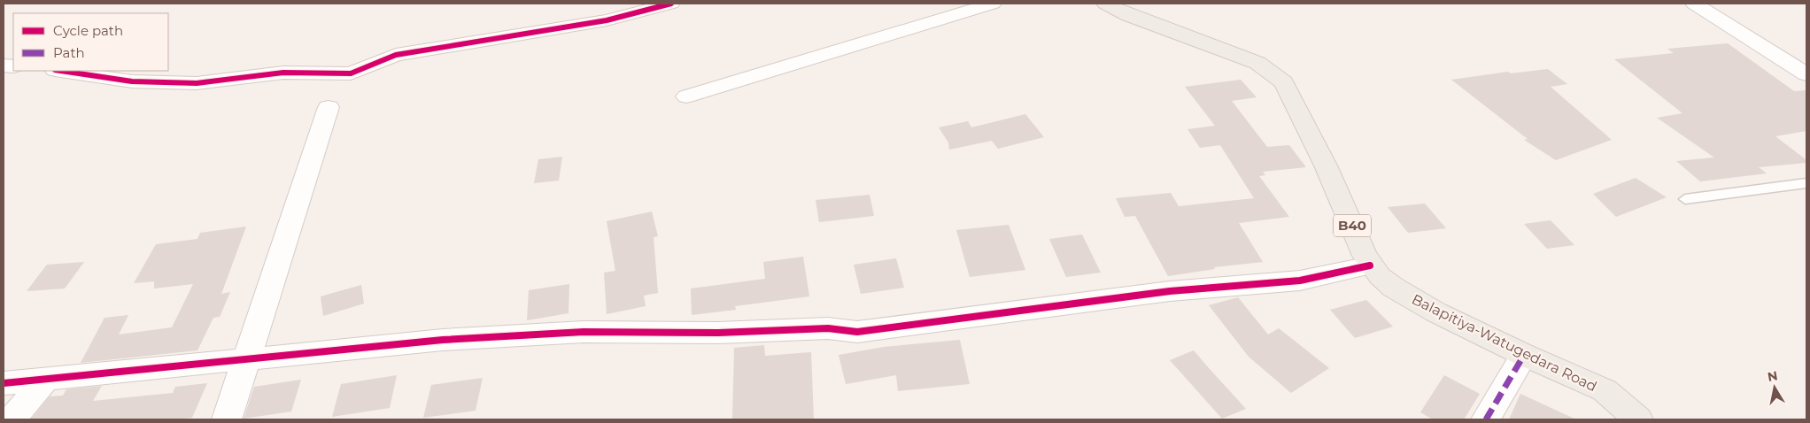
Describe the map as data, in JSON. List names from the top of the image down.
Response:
{
  "streets": {
    "main road": ["B40", "Balapitiya-Watugedara Road"]
  },
  "legend": ["Cycle path", "Path"],
  "north": "top"
}
